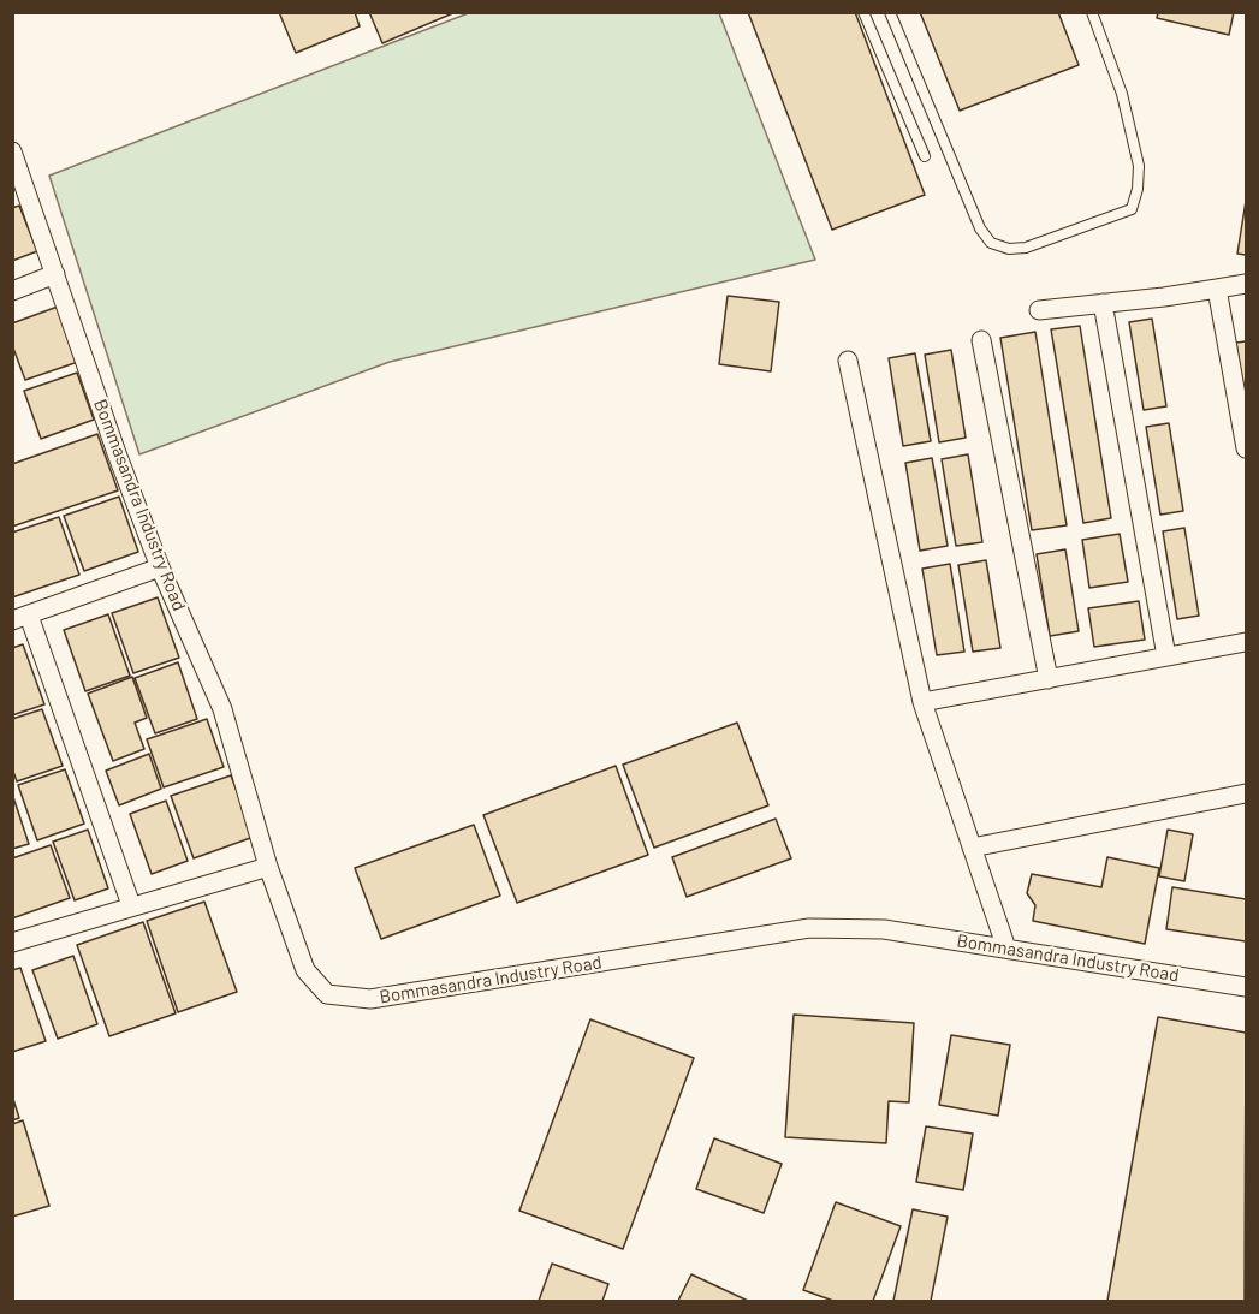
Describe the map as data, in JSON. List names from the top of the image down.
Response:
{
  "streets": {
    "street": ["Bommasandra Industry Road"]
  }
}
